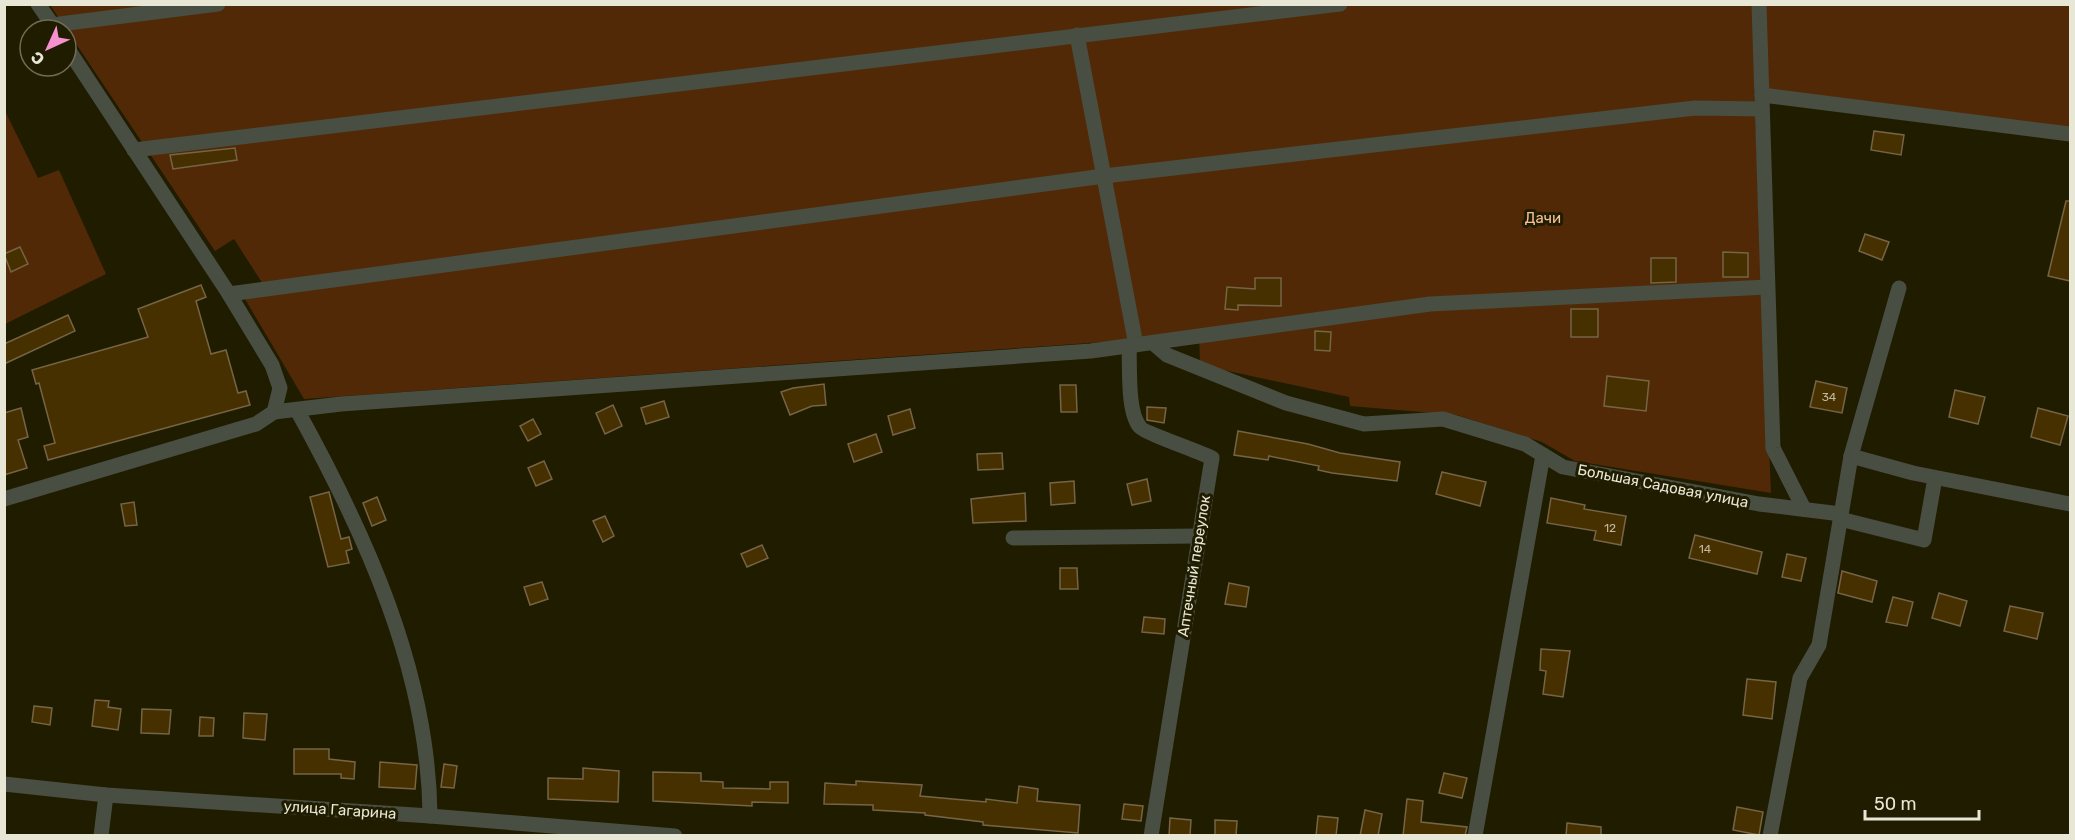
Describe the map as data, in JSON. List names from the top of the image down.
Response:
{
  "streets": {
    "street": ["Большая Садовая улица", "Аптечный переулок", "улица Гагарина"]
  },
  "parks": ["Дачи"],
  "house_numbers": ["34", "12", "14"],
  "scale_bar": "50 m",
  "north": "bottom left"
}
